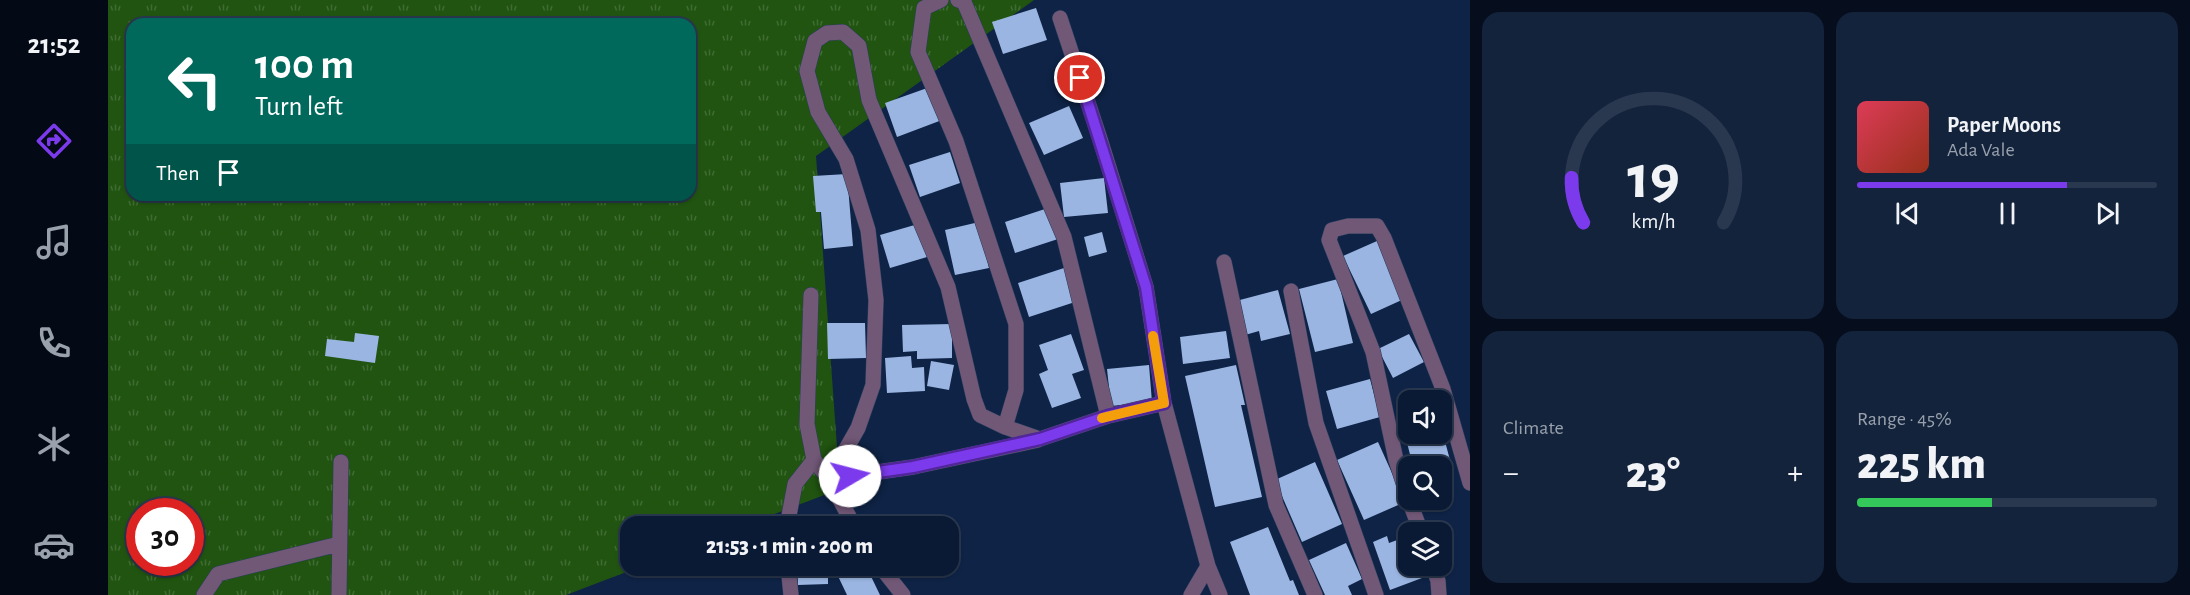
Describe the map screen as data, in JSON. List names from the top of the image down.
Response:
{
  "page": {
    "tabs": "21:52",
    "turn": ["100 m", "Turn left"],
    "song": ["Paper Moons", "Ada Vale"],
    "then": "Then",
    "tile": [
      "Climate",
      ["Range · 45%", "225 km"]
    ],
    "heat": ["−", "23°", "+"],
    "limit": "30",
    "trip": "21:53 · 1 min · 200 m",
    "gauge": ["19", "km/h"]
  }
}
